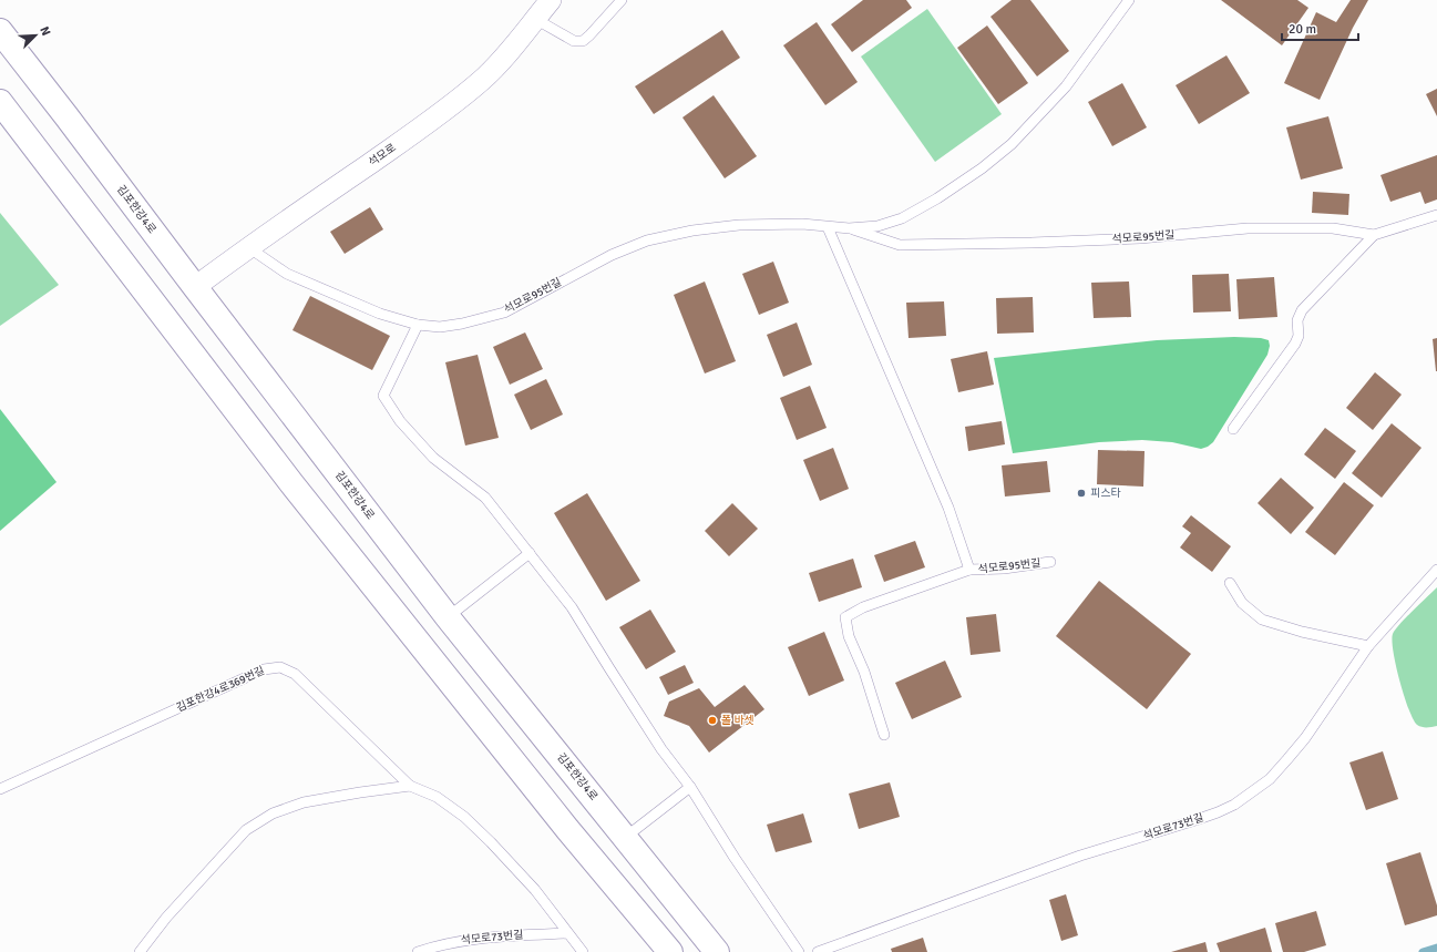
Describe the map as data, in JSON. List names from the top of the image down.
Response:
{
  "streets": {
    "street": ["석모로", "김포한강4로"],
    "lane": ["석모로95번길", "김포한강4로369번길", "석모로73번길"]
  },
  "crossings": [
    ["석모로", "김포한강4로"],
    ["석모로", "석모로95번길"],
    ["김포한강4로369번길", "석모로73번길"]
  ],
  "places": ["피스타", "폴 바셋"],
  "scale_bar": "20 m",
  "north": "top right"
}
